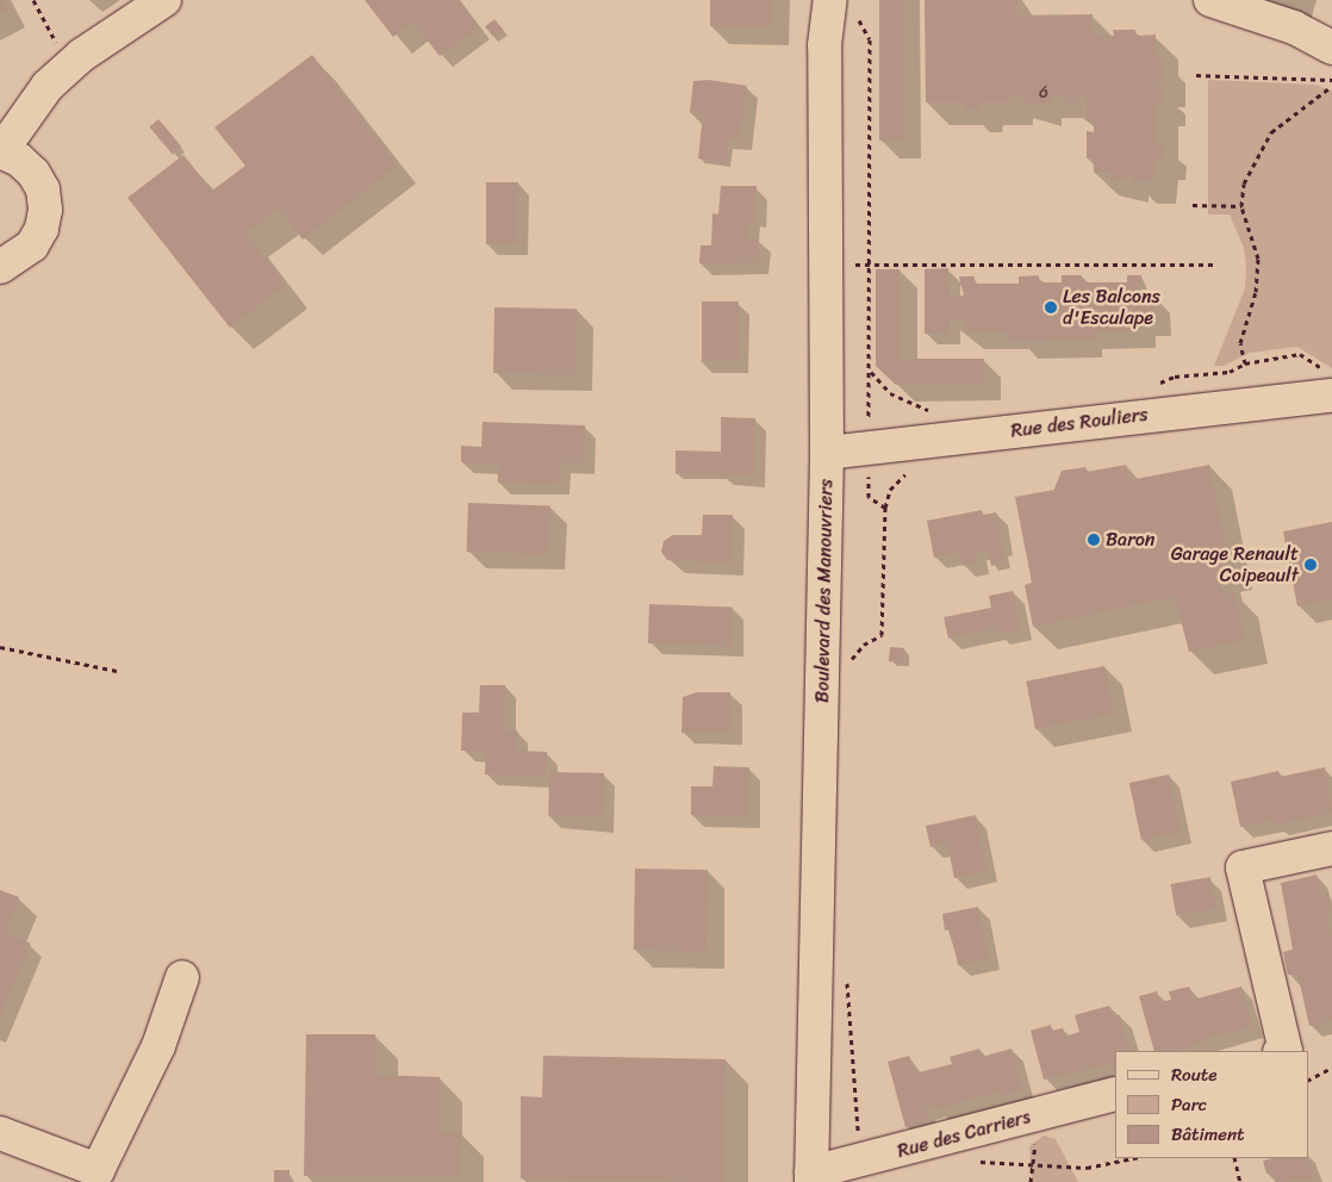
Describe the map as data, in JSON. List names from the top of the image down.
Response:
{
  "streets": {
    "street": ["Rue des Rouliers", "Boulevard des Manouvriers", "Rue des Carriers"]
  },
  "crossings": [
    ["Rue des Rouliers", "Boulevard des Manouvriers"],
    ["Boulevard des Manouvriers", "Rue des Carriers"]
  ],
  "places": ["Les Balcons d'Esculape", "Baron", "Garage Renault Coipeault"],
  "house_numbers": ["6"],
  "legend": ["Route", "Parc", "Bâtiment"]
}
